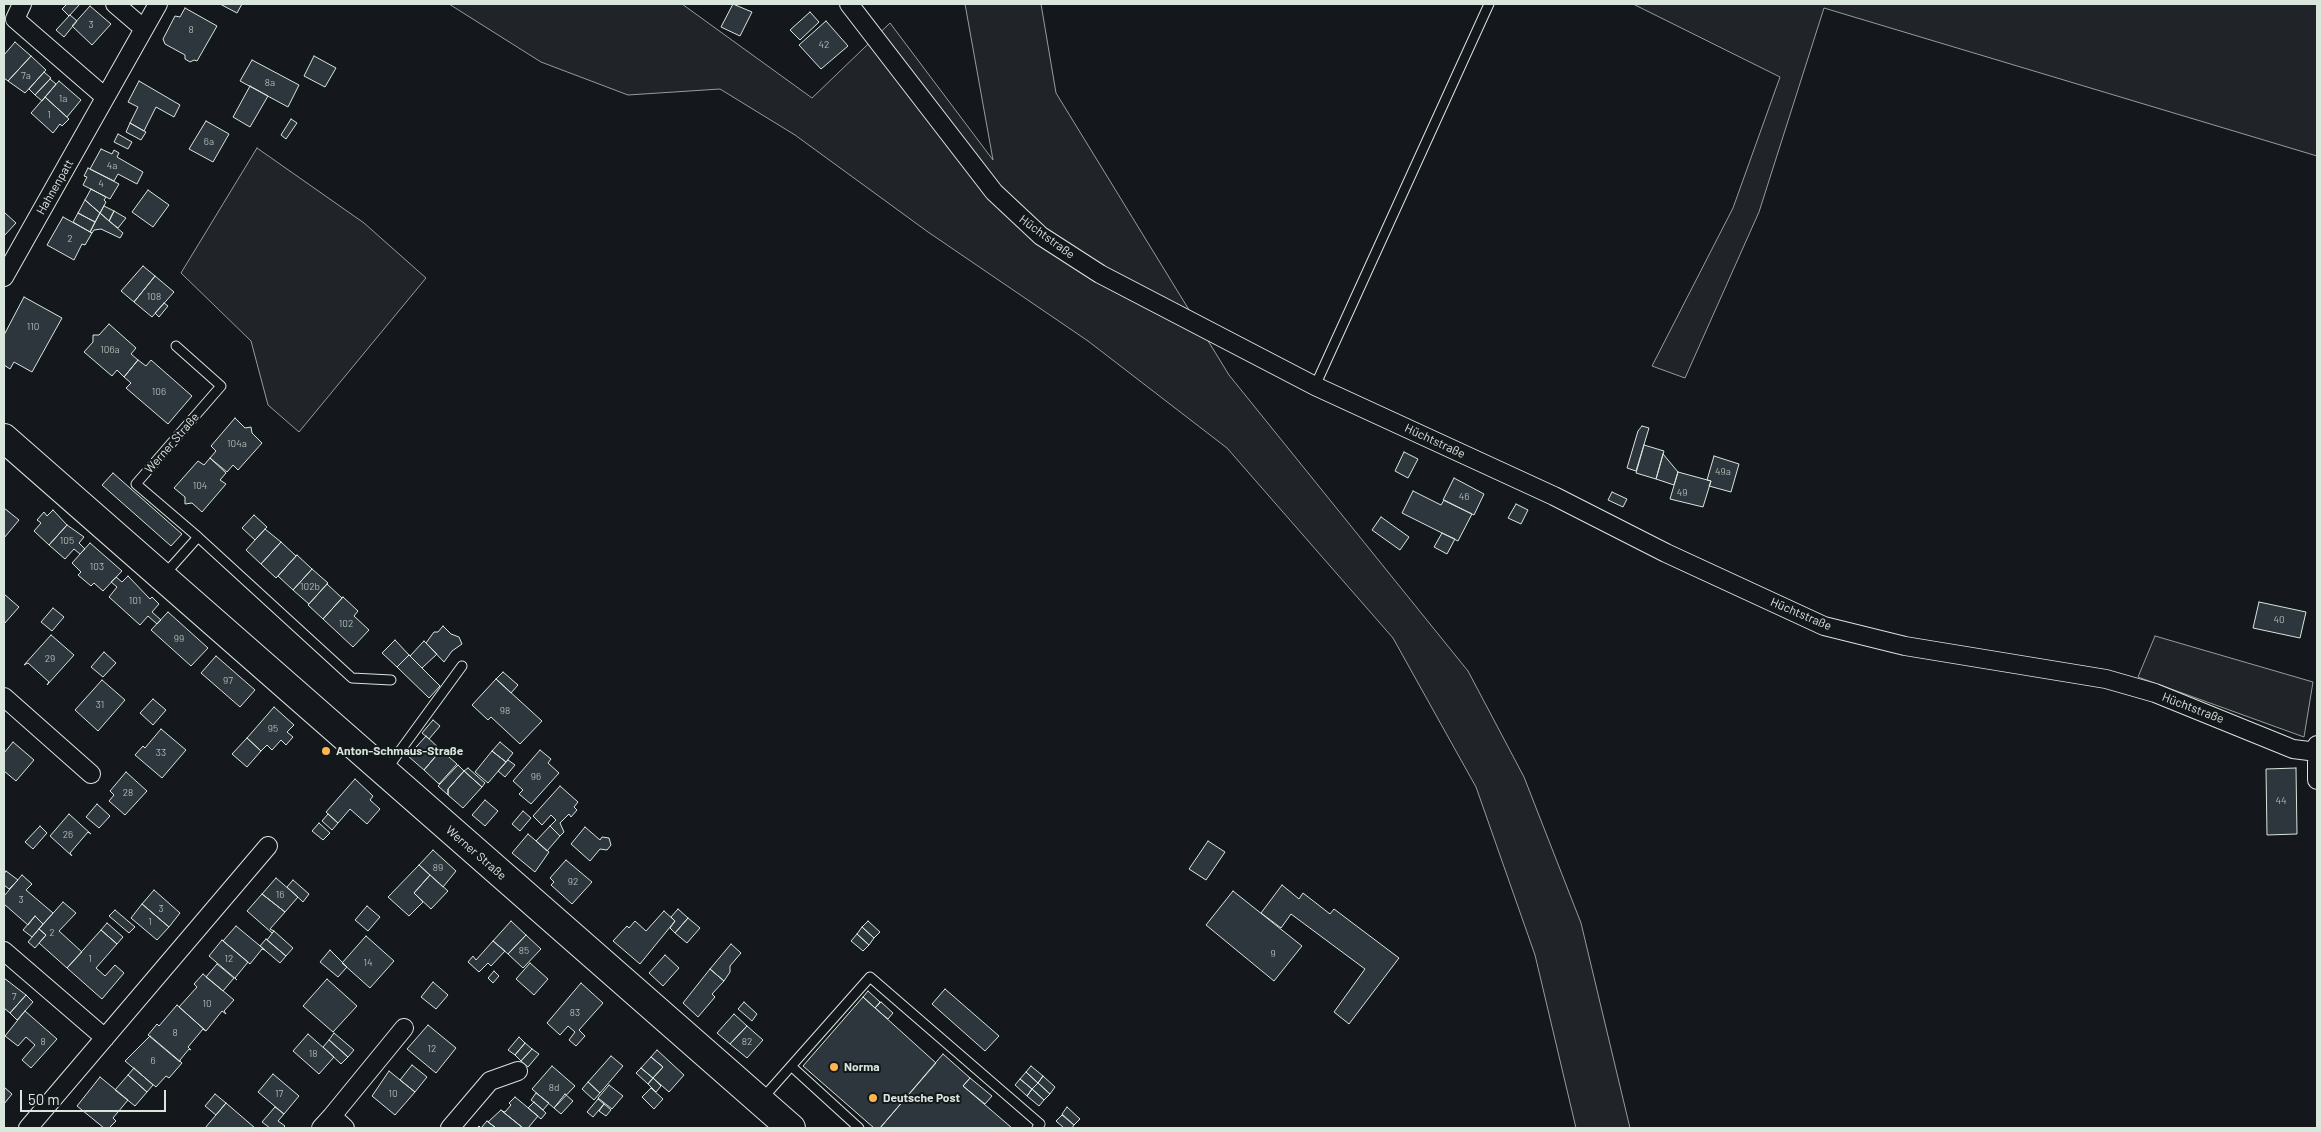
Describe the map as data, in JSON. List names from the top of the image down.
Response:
{
  "streets": {
    "main road": ["Werner Straße"],
    "street": ["Hahnenpatt", "Hüchtstraße"]
  },
  "places": ["Anton-Schmaus-Straße", "Norma", "Deutsche Post"],
  "house_numbers": [
    "3",
    "8",
    "42",
    "7a",
    "8a",
    "1a",
    "1",
    "6a",
    "4a",
    "4",
    "2",
    "108",
    "110",
    "106a",
    "106",
    "104a",
    "49a",
    "104",
    "49",
    "46",
    "105",
    "103",
    "102b",
    "101",
    "40",
    "102",
    "99",
    "29",
    "97",
    "31",
    "98",
    "95",
    "33",
    "96",
    "28",
    "44",
    "26",
    "89",
    "92",
    "16",
    "3",
    "3",
    "1",
    "2",
    "85",
    "9",
    "1",
    "12",
    "14",
    "7",
    "10",
    "83",
    "8",
    "8",
    "82",
    "12",
    "18",
    "6",
    "8d",
    "17",
    "10"
  ],
  "scale_bar": "50 m"
}
